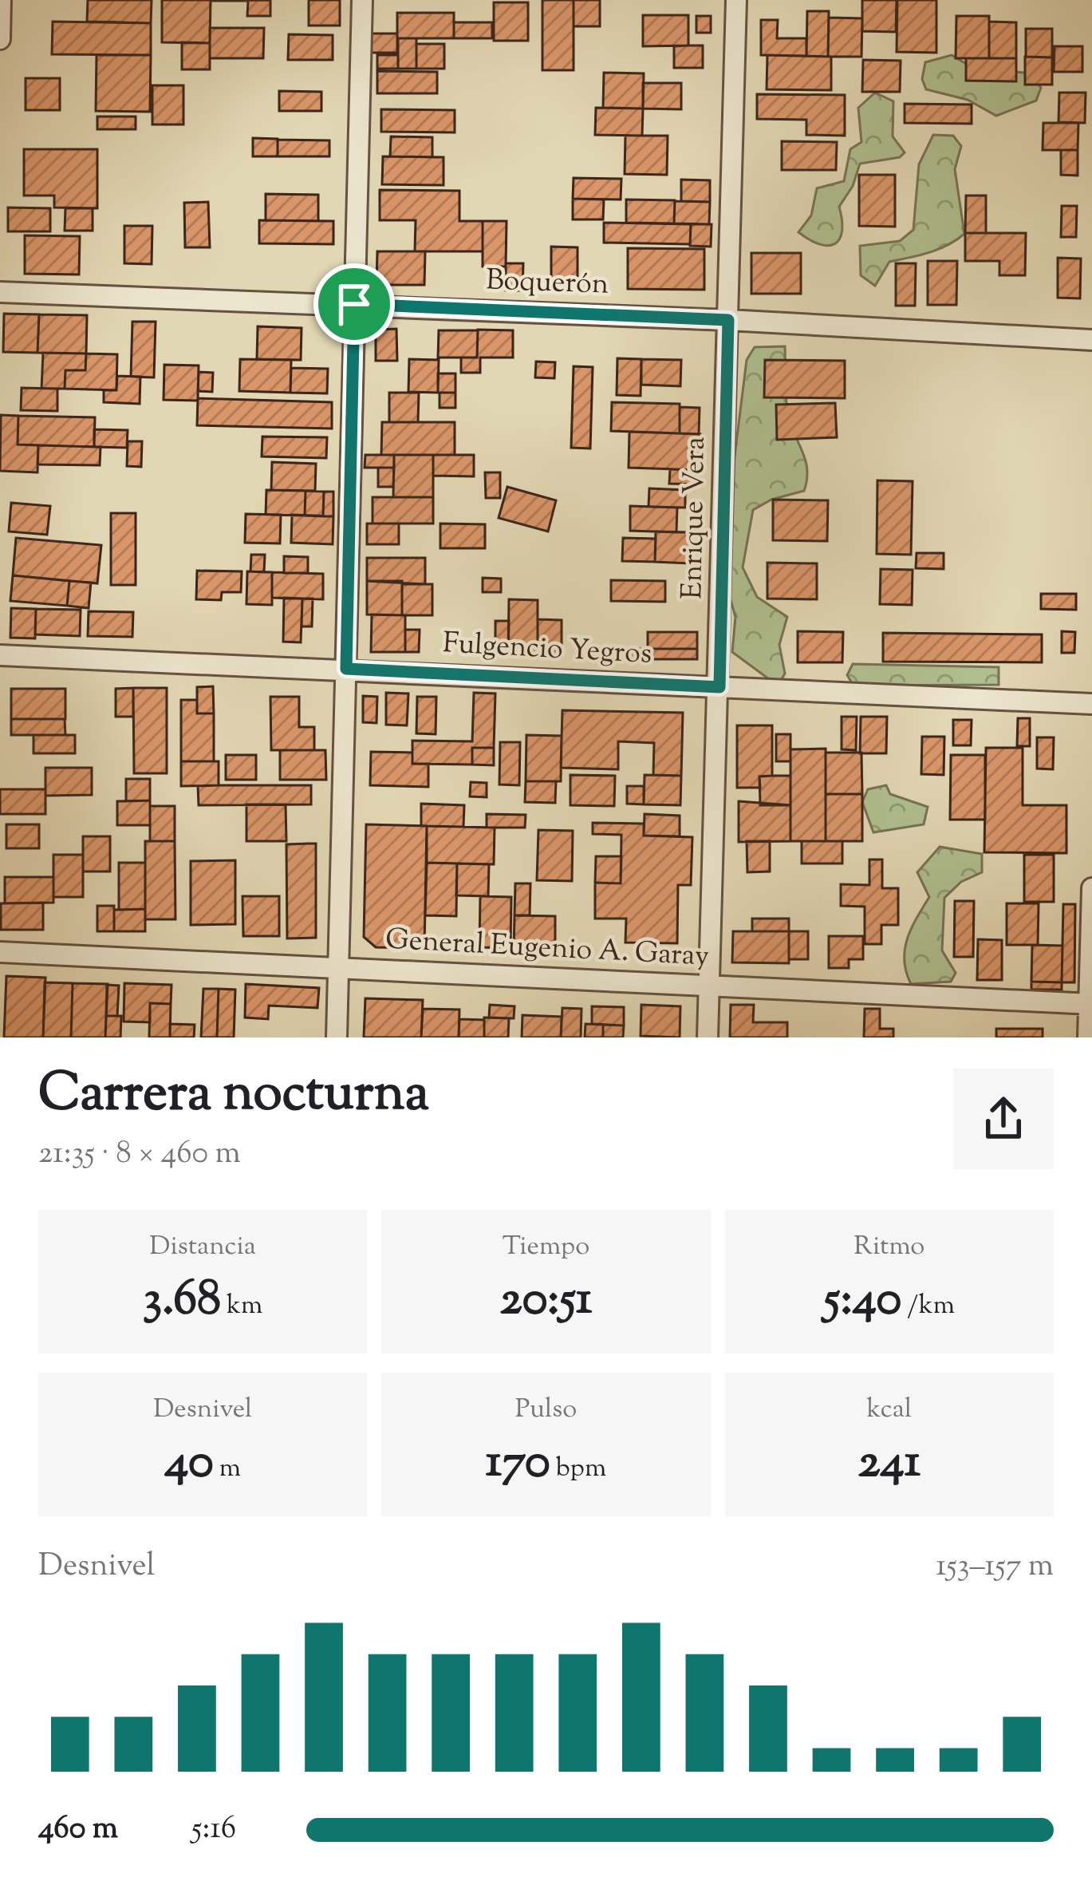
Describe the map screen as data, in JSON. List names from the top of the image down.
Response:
{
  "streets": {
    "street": [
      "Boquerón",
      "Enrique Vera",
      "Fulgencio Yegros",
      "General Eugenio A. Garay"
    ]
  },
  "crossings": [
    ["Boquerón", "Enrique Vera"],
    ["Enrique Vera", "Fulgencio Yegros"],
    ["Enrique Vera", "General Eugenio A. Garay"]
  ],
  "page": {
    "heading": ["Carrera nocturna", "21:35 · 8 × 460 m"],
    "stats": [
      ["Distancia", "3.68 km"],
      ["Tiempo", "20:51"],
      ["Ritmo", "5:40 /km"],
      ["Desnivel", "40 m"],
      ["Pulso", "170 bpm"],
      ["kcal", "241"]
    ],
    "chart": ["Desnivel", "153–157 m"],
    "list": [
      {
        "name": "460 m",
        "note": "5:16"
      }
    ]
  }
}
